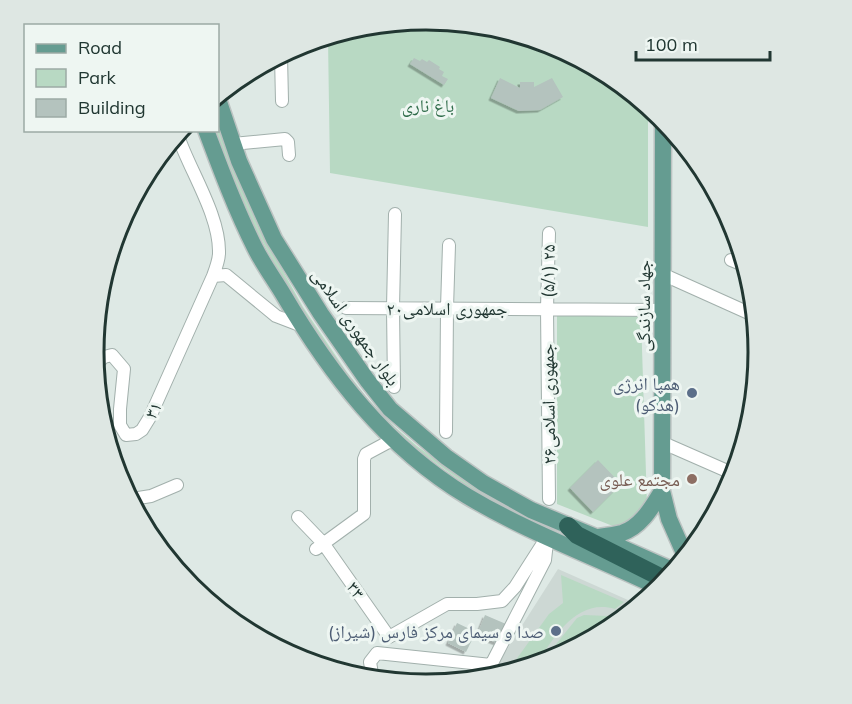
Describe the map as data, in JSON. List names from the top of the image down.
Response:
{
  "streets": {
    "main road": ["جهاد سازندگی", "بلوار جمهوری اسلامی"],
    "street": [
      "(۵/۱) ۲۵",
      "جمهوری اسلامی۲۰",
      "جمهوری اسلامی۲۶",
      "۳۱",
      "۳۳"
    ]
  },
  "crossings": [
    ["(۵/۱) ۲۵", "جمهوری اسلامی۲۰"],
    ["(۵/۱) ۲۵", "جمهوری اسلامی۲۶"],
    ["جهاد سازندگی", "جمهوری اسلامی۲۰"],
    ["جمهوری اسلامی۲۰", "جمهوری اسلامی۲۶"]
  ],
  "parks": ["باغ ناری"],
  "places": ["همپا انرژی (هدکو)", "مجتمع علوی", "صدا و سیمای مرکز فارس (شیراز)"],
  "legend": ["Road", "Park", "Building"],
  "scale_bar": "100 m"
}
